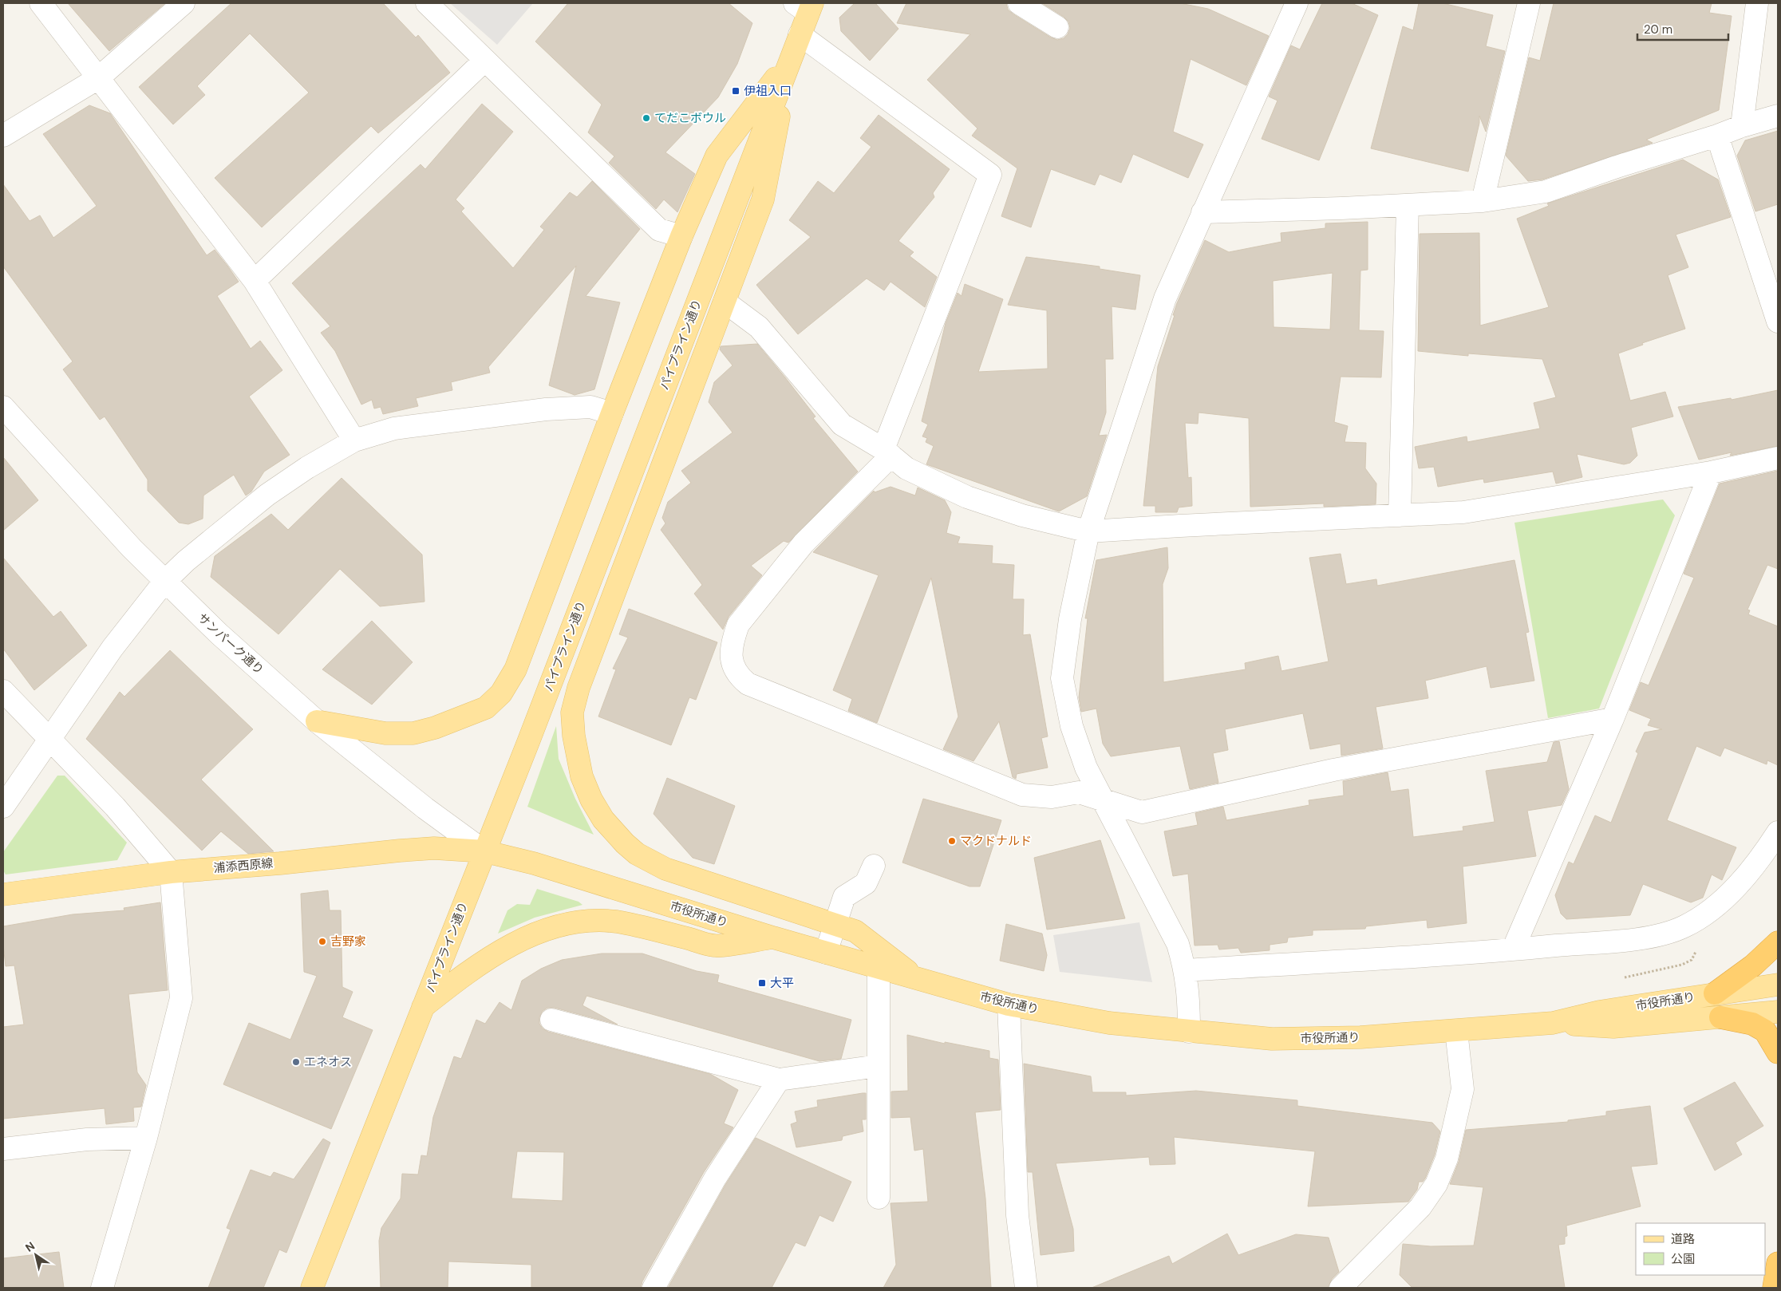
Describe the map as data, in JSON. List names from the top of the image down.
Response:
{
  "streets": {
    "main road": ["パイプライン通り", "浦添西原線", "市役所通り"],
    "street": ["サンパーク通り"]
  },
  "crossings": [
    ["パイプライン通り", "サンパーク通り"],
    ["パイプライン通り", "浦添西原線"],
    ["パイプライン通り", "市役所通り"],
    ["サンパーク通り", "浦添西原線"],
    ["サンパーク通り", "市役所通り"],
    ["浦添西原線", "市役所通り"]
  ],
  "places": {
    "transit": ["伊祖入口", "大平"],
    "other": [
      "てだこボウル",
      "マクドナルド",
      "吉野家",
      "エネオス"
    ]
  },
  "legend": ["道路", "公園"],
  "scale_bar": "20 m",
  "north": "top left"
}
